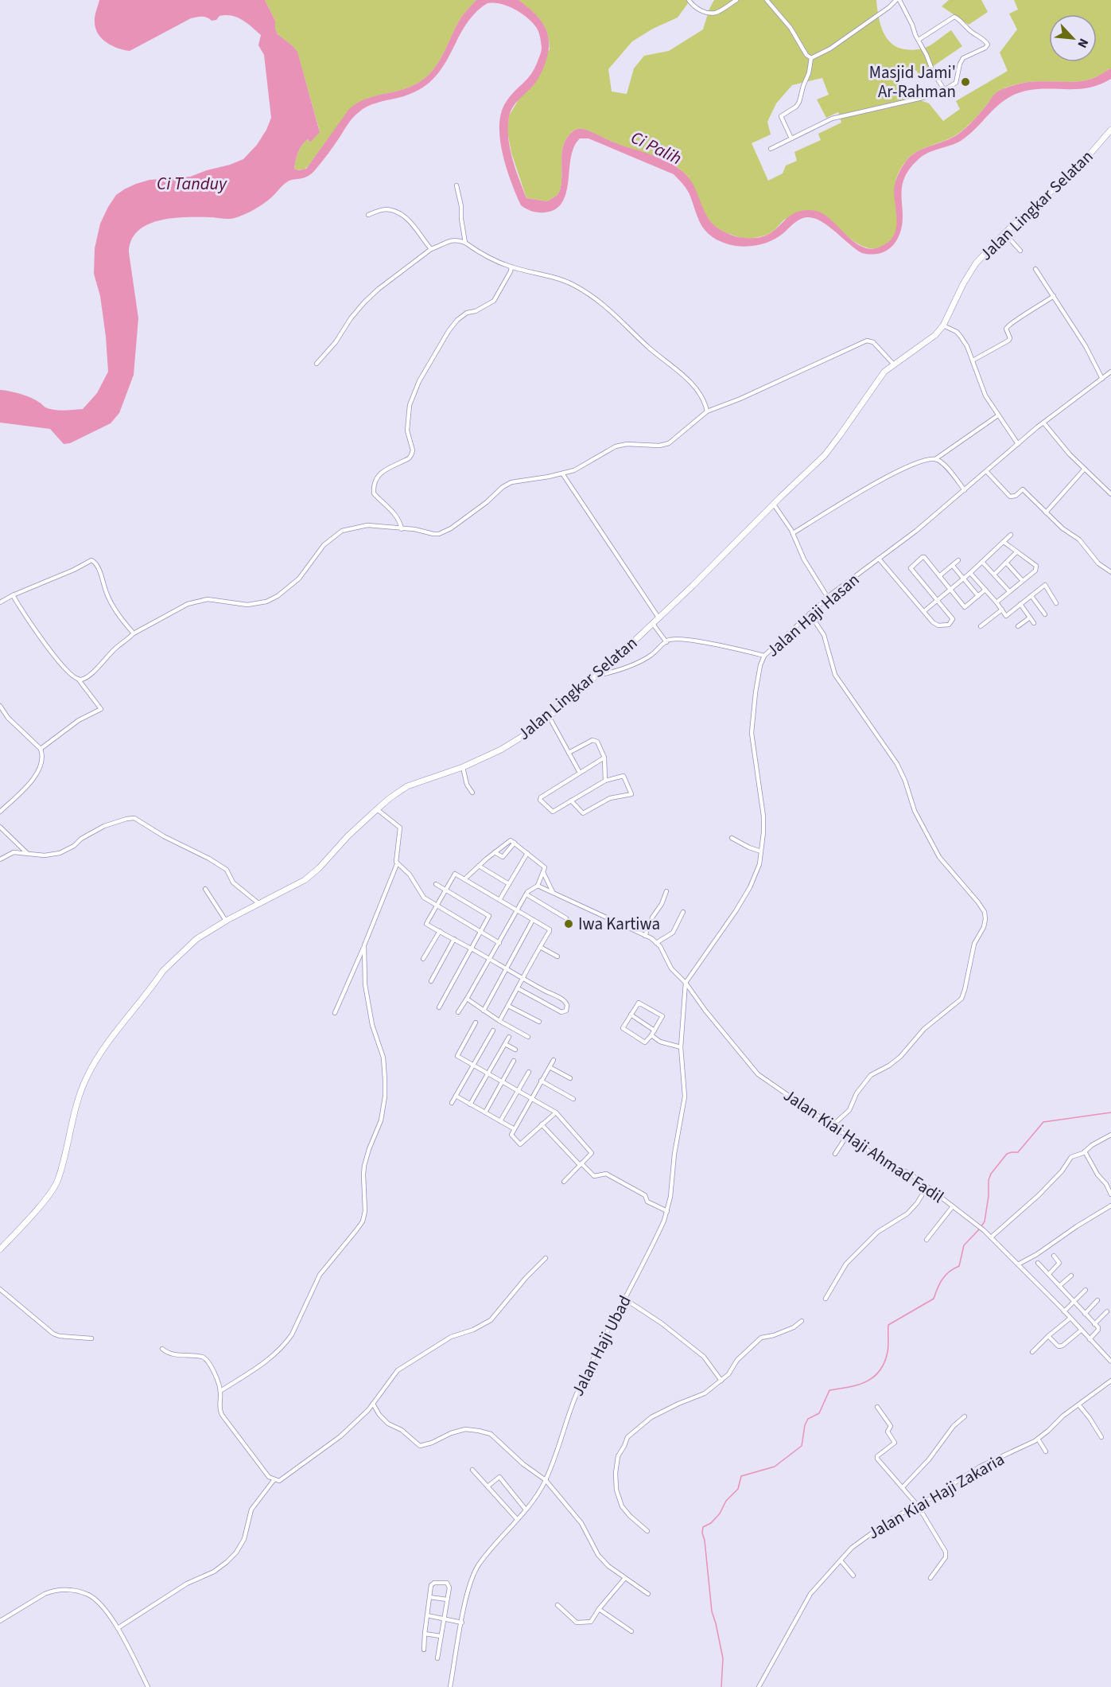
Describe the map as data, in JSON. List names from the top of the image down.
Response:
{
  "streets": {
    "street": [
      "Jalan Lingkar Selatan",
      "Jalan Haji Hasan",
      "Jalan Kiai Haji Ahmad Fadil",
      "Jalan Haji Ubad",
      "Jalan Kiai Haji Zakaria"
    ]
  },
  "crossings": [
    ["Jalan Haji Hasan", "Jalan Kiai Haji Ahmad Fadil"],
    ["Jalan Haji Hasan", "Jalan Haji Ubad"],
    ["Jalan Kiai Haji Ahmad Fadil", "Jalan Haji Ubad"]
  ],
  "water": ["Ci Palih", "Ci Tanduy"],
  "places": ["Masjid Jami' Ar-Rahman", "Iwa Kartiwa"],
  "north": "bottom right"
}
